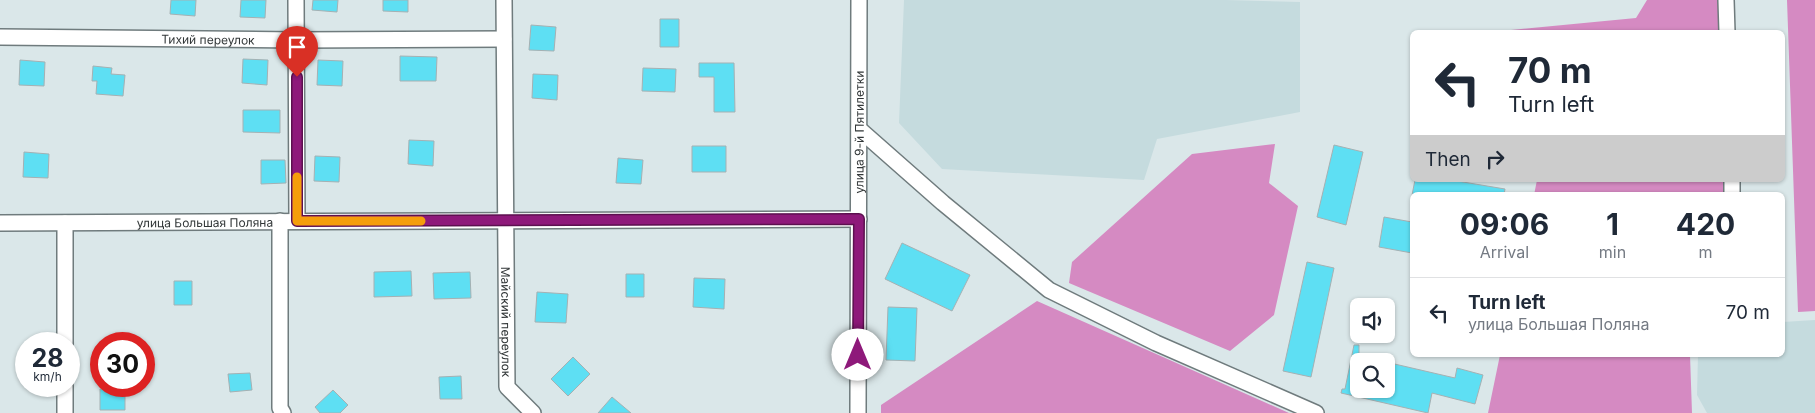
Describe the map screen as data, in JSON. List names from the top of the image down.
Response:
{
  "streets": {
    "street": [
      "Тихий переулок",
      "улица 9-й Пятилетки",
      "улица Большая Поляна",
      "Майский переулок"
    ]
  },
  "crossings": [
    ["Тихий переулок", "Майский переулок"],
    ["улица 9-й Пятилетки", "улица Большая Поляна"],
    ["улица Большая Поляна", "Майский переулок"]
  ],
  "page": {
    "turn": ["70 m", "Turn left"],
    "then": "Then",
    "eta": [
      "09:06",
      "Arrival",
      "1",
      "min",
      "420",
      "m"
    ],
    "list": [
      {
        "name": "Turn left",
        "note": "улица Большая Поляна",
        "value": "70 m"
      }
    ],
    "speed": "28 km/h",
    "limit": "30"
  }
}
